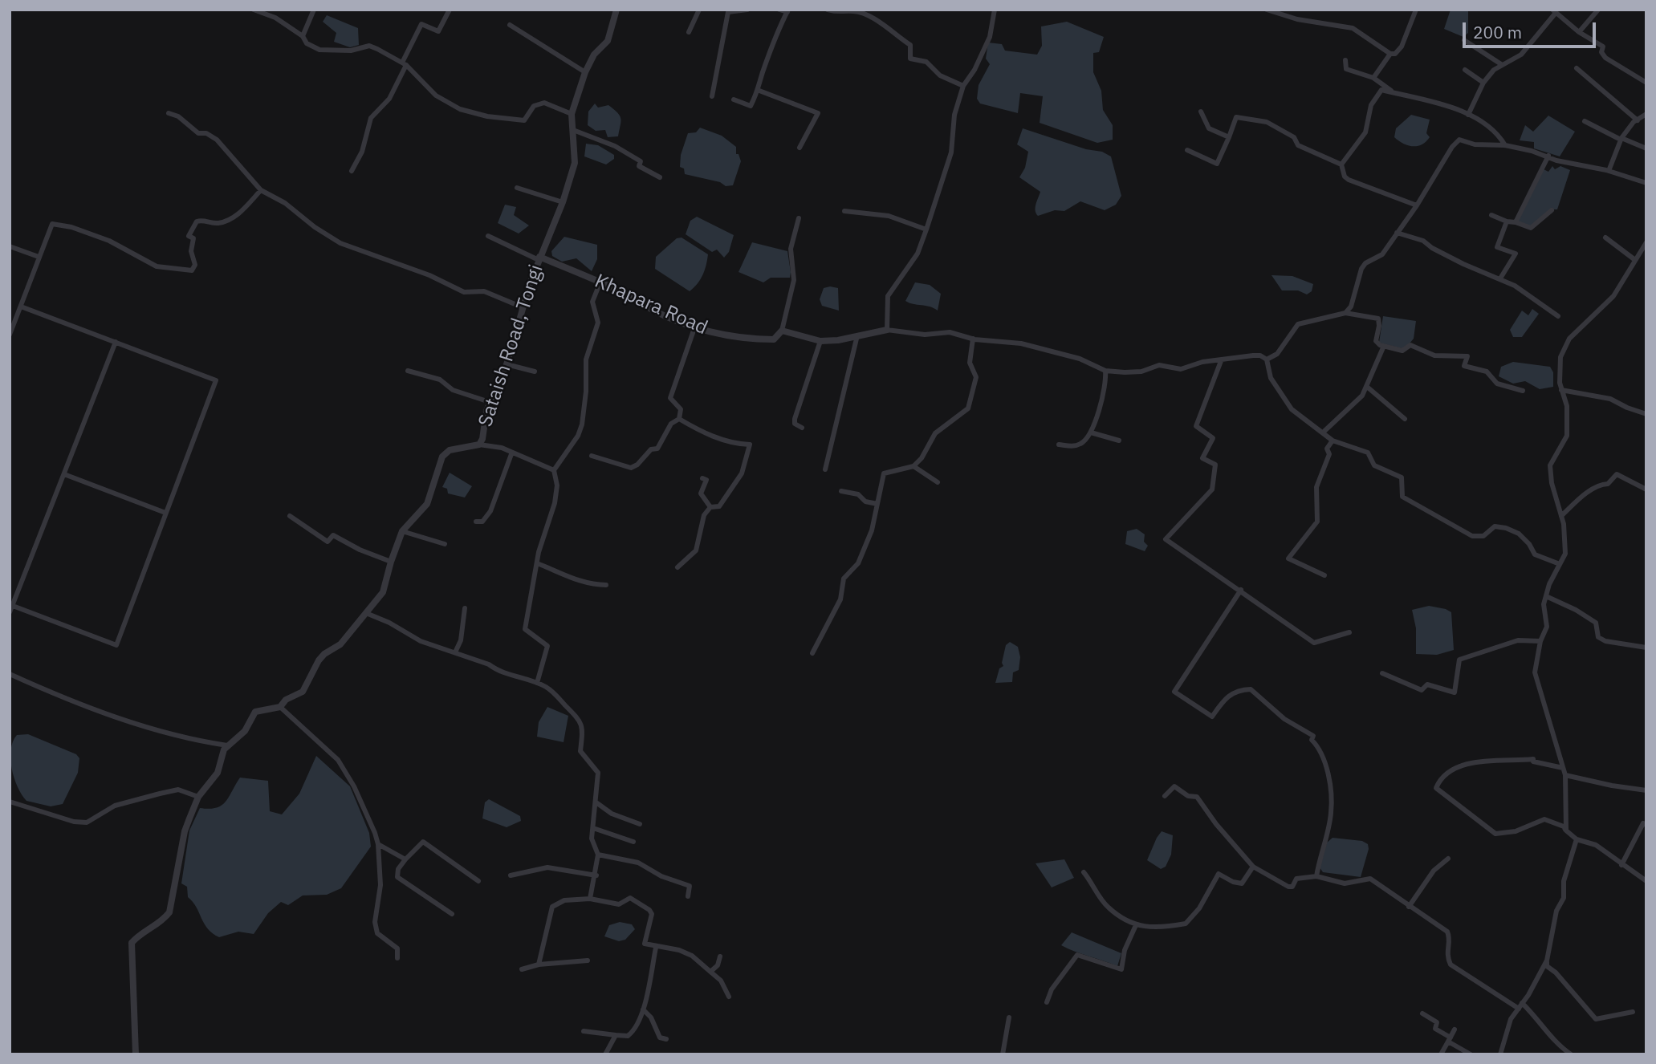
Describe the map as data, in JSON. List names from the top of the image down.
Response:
{
  "streets": {
    "street": ["Khapara Road", "Sataish Road, Tongi"]
  },
  "crossings": [
    ["Khapara Road", "Sataish Road, Tongi"]
  ],
  "scale_bar": "200 m"
}
